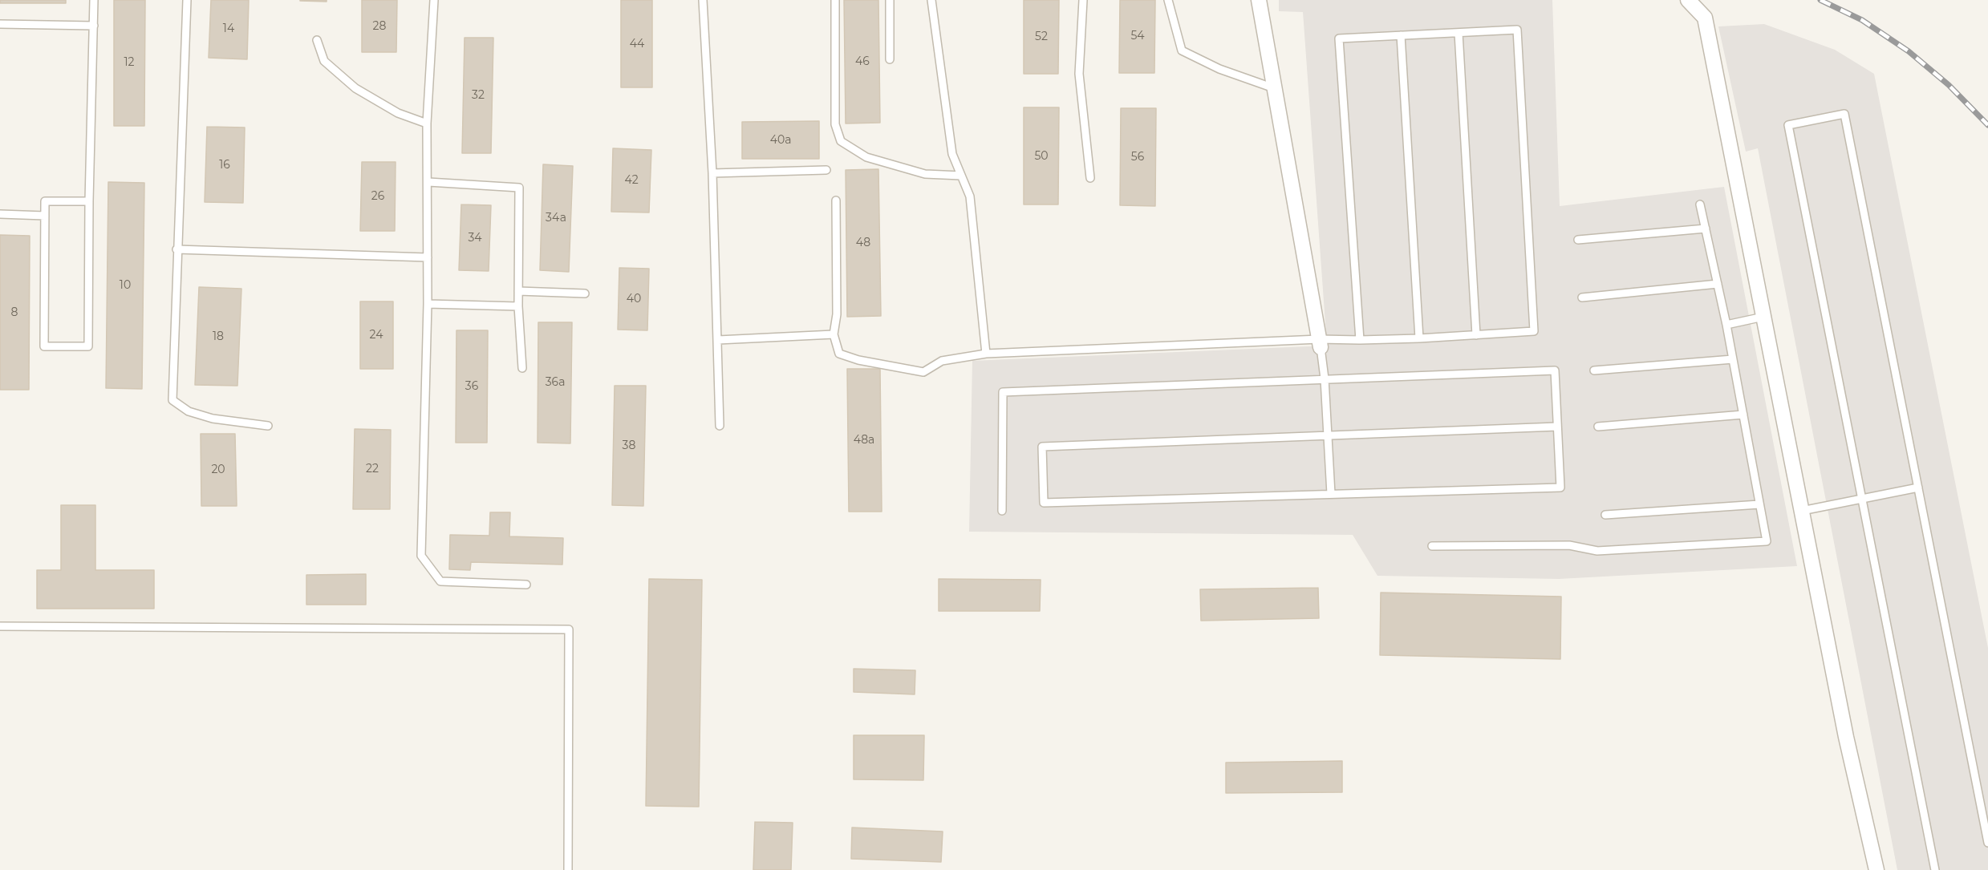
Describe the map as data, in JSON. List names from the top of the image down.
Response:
{
  "house_numbers": [
    "28",
    "14",
    "54",
    "52",
    "44",
    "46",
    "12",
    "32",
    "40а",
    "50",
    "56",
    "16",
    "42",
    "26",
    "34a",
    "34",
    "48",
    "10",
    "40",
    "8",
    "24",
    "18",
    "36а",
    "36",
    "48а",
    "38",
    "22",
    "20"
  ]
}
